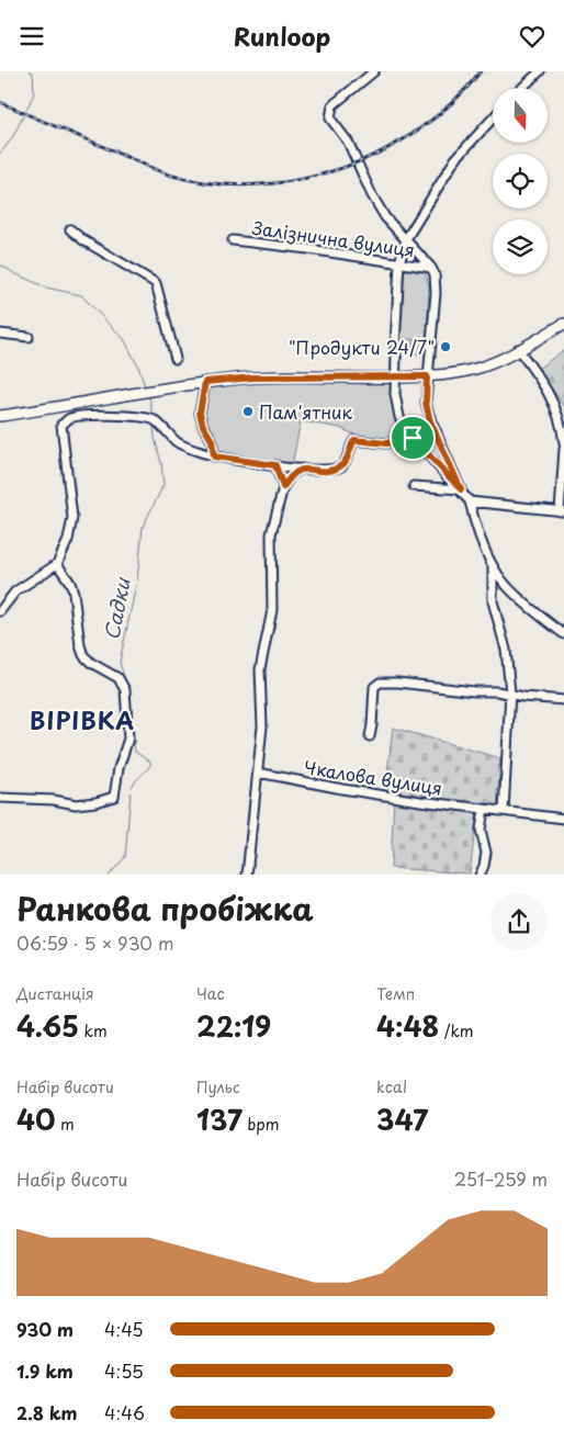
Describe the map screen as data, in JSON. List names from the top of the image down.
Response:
{
  "streets": {
    "street": ["Залізнична вулиця", "Чкалова вулиця"]
  },
  "districts": ["ВІРІВКА"],
  "water": ["Садки"],
  "places": ["\"Продукти 24/7\"", "Пам'ятник"],
  "north": "bottom",
  "page": {
    "header": "Runloop",
    "heading": ["Ранкова пробіжка", "06:59 · 5 × 930 m"],
    "stats": [
      ["Дистанція", "4.65 km"],
      ["Час", "22:19"],
      ["Темп", "4:48 /km"],
      ["Набір висоти", "40 m"],
      ["Пульс", "137 bpm"],
      ["kcal", "347"]
    ],
    "chart": ["Набір висоти", "251–259 m"],
    "list": [
      {
        "name": "930 m",
        "note": "4:45"
      },
      {
        "name": "1.9 km",
        "note": "4:55"
      },
      {
        "name": "2.8 km",
        "note": "4:46"
      }
    ]
  }
}
